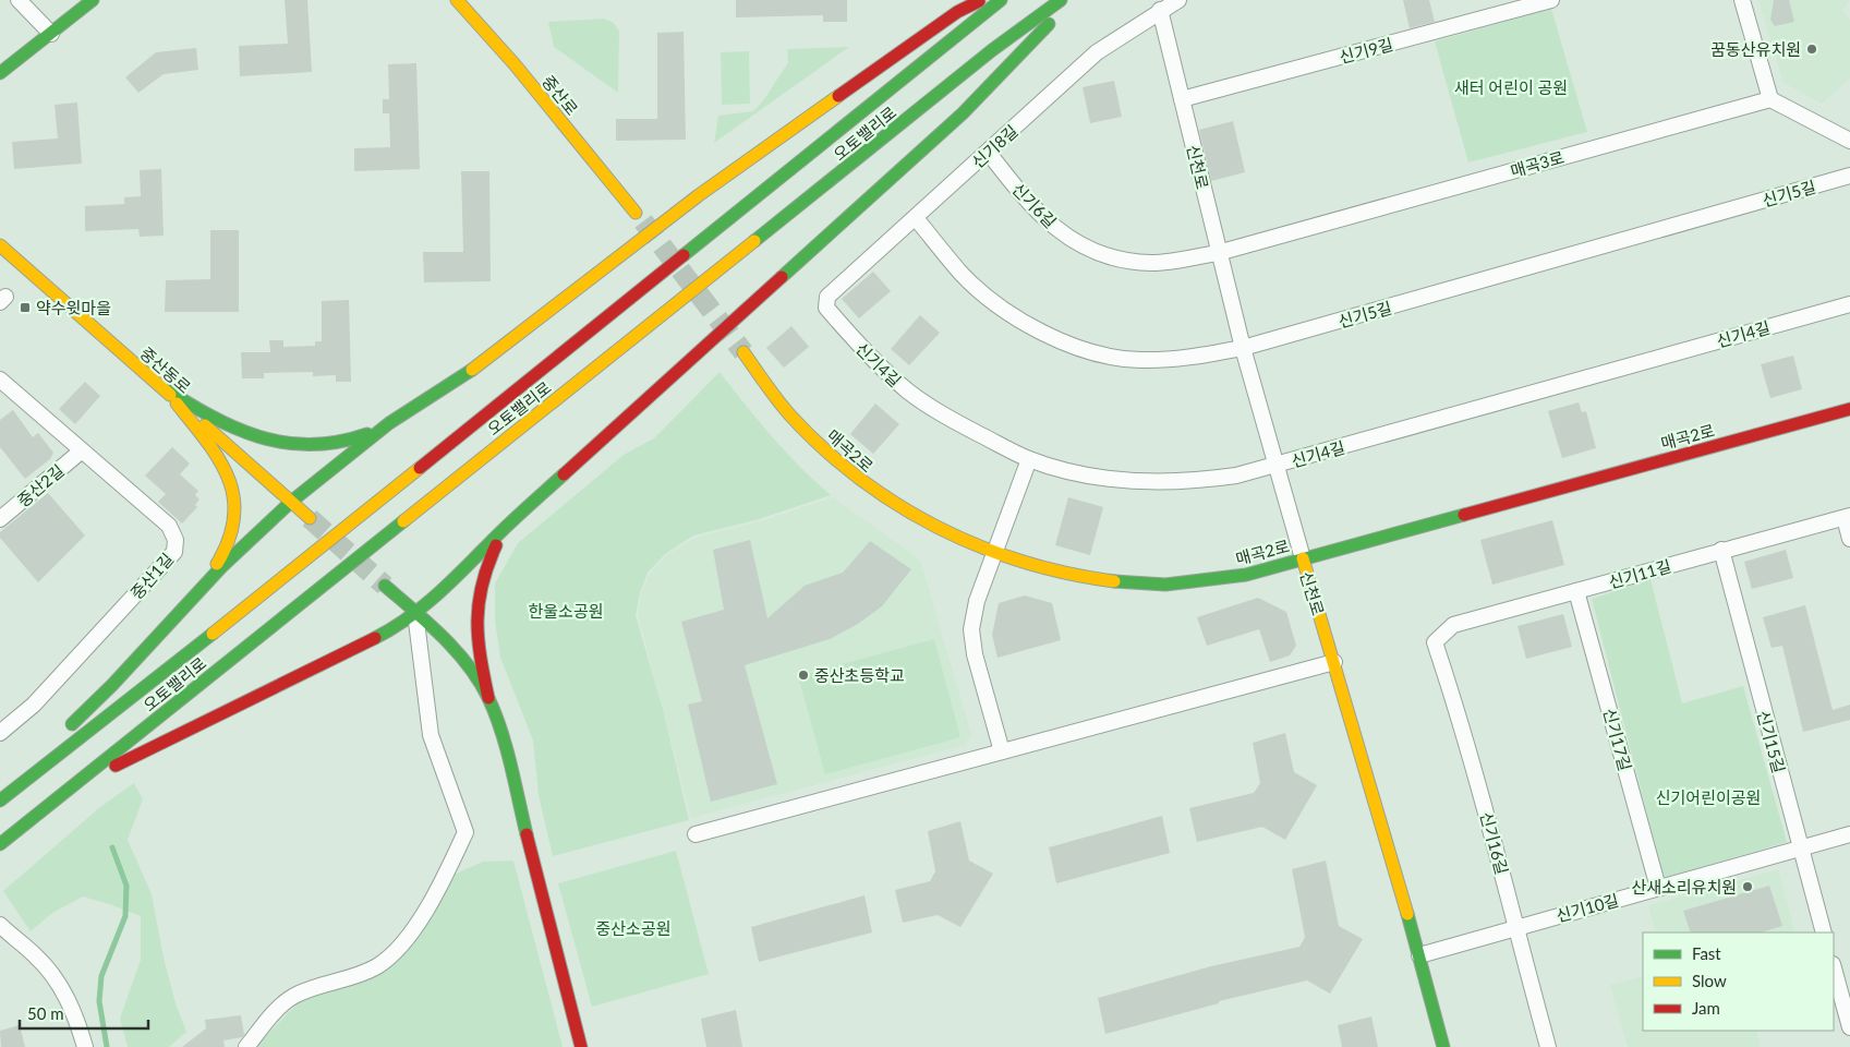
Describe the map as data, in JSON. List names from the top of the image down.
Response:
{
  "streets": {
    "main road": [
      "중산로",
      "오토밸리로",
      "신천로",
      "중산동로",
      "매곡2로"
    ],
    "street": [
      "신기9길",
      "신기8길",
      "매곡3로",
      "신기5길",
      "신기6길",
      "신기4길",
      "중산2길",
      "신기11길",
      "중산1길",
      "신기17길",
      "신기15길",
      "신기16길",
      "신기10길"
    ]
  },
  "crossings": [
    ["신기9길", "신천로"],
    ["신기8길", "신천로"],
    ["신기8길", "신기5길"],
    ["신기8길", "신기6길"],
    ["신기8길", "신기4길"],
    ["매곡3로", "신천로"],
    ["매곡3로", "신기6길"],
    ["신천로", "신기5길"],
    ["신천로", "신기6길"],
    ["신천로", "신기4길"],
    ["신천로", "매곡2로"],
    ["신천로", "신기10길"],
    ["중산2길", "중산1길"],
    ["신기11길", "신기17길"],
    ["신기11길", "신기15길"],
    ["신기11길", "신기16길"],
    ["신기17길", "신기10길"],
    ["신기15길", "신기10길"],
    ["신기16길", "신기10길"]
  ],
  "parks": [
    "새터 어린이 공원",
    "한울소공원",
    "신기어린이공원",
    "중산소공원"
  ],
  "places": {
    "other": ["꿈동산유치원", "중산초등학교", "산새소리유치원"],
    "transit": ["약수윗마을"]
  },
  "legend": ["Fast", "Slow", "Jam"],
  "scale_bar": "50 m"
}
